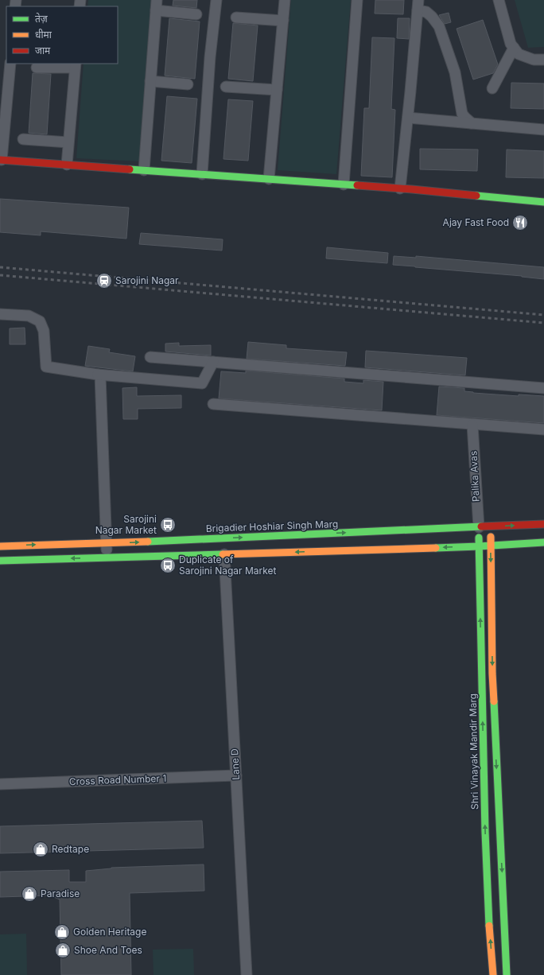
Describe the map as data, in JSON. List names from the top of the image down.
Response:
{
  "streets": {
    "street": [
      "Palika Avas",
      "Brigadier Hoshiar Singh Marg",
      "Shri Vinayak Mandir Marg",
      "Lane D",
      "Cross Road Number 1"
    ]
  },
  "crossings": [
    ["Palika Avas", "Brigadier Hoshiar Singh Marg"],
    ["Palika Avas", "Shri Vinayak Mandir Marg"],
    ["Brigadier Hoshiar Singh Marg", "Shri Vinayak Mandir Marg"],
    ["Lane D", "Cross Road Number 1"]
  ],
  "places": {
    "restaurant": ["Ajay Fast Food"],
    "station": ["Sarojini Nagar"],
    "bus stop": ["Sarojini Nagar Market", "Duplicate of Sarojini Nagar Market"],
    "shop": [
      "Redtape",
      "Paradise",
      "Golden Heritage",
      "Shoe And Toes"
    ]
  },
  "legend": ["तेज़", "धीमा", "जाम"]
}
